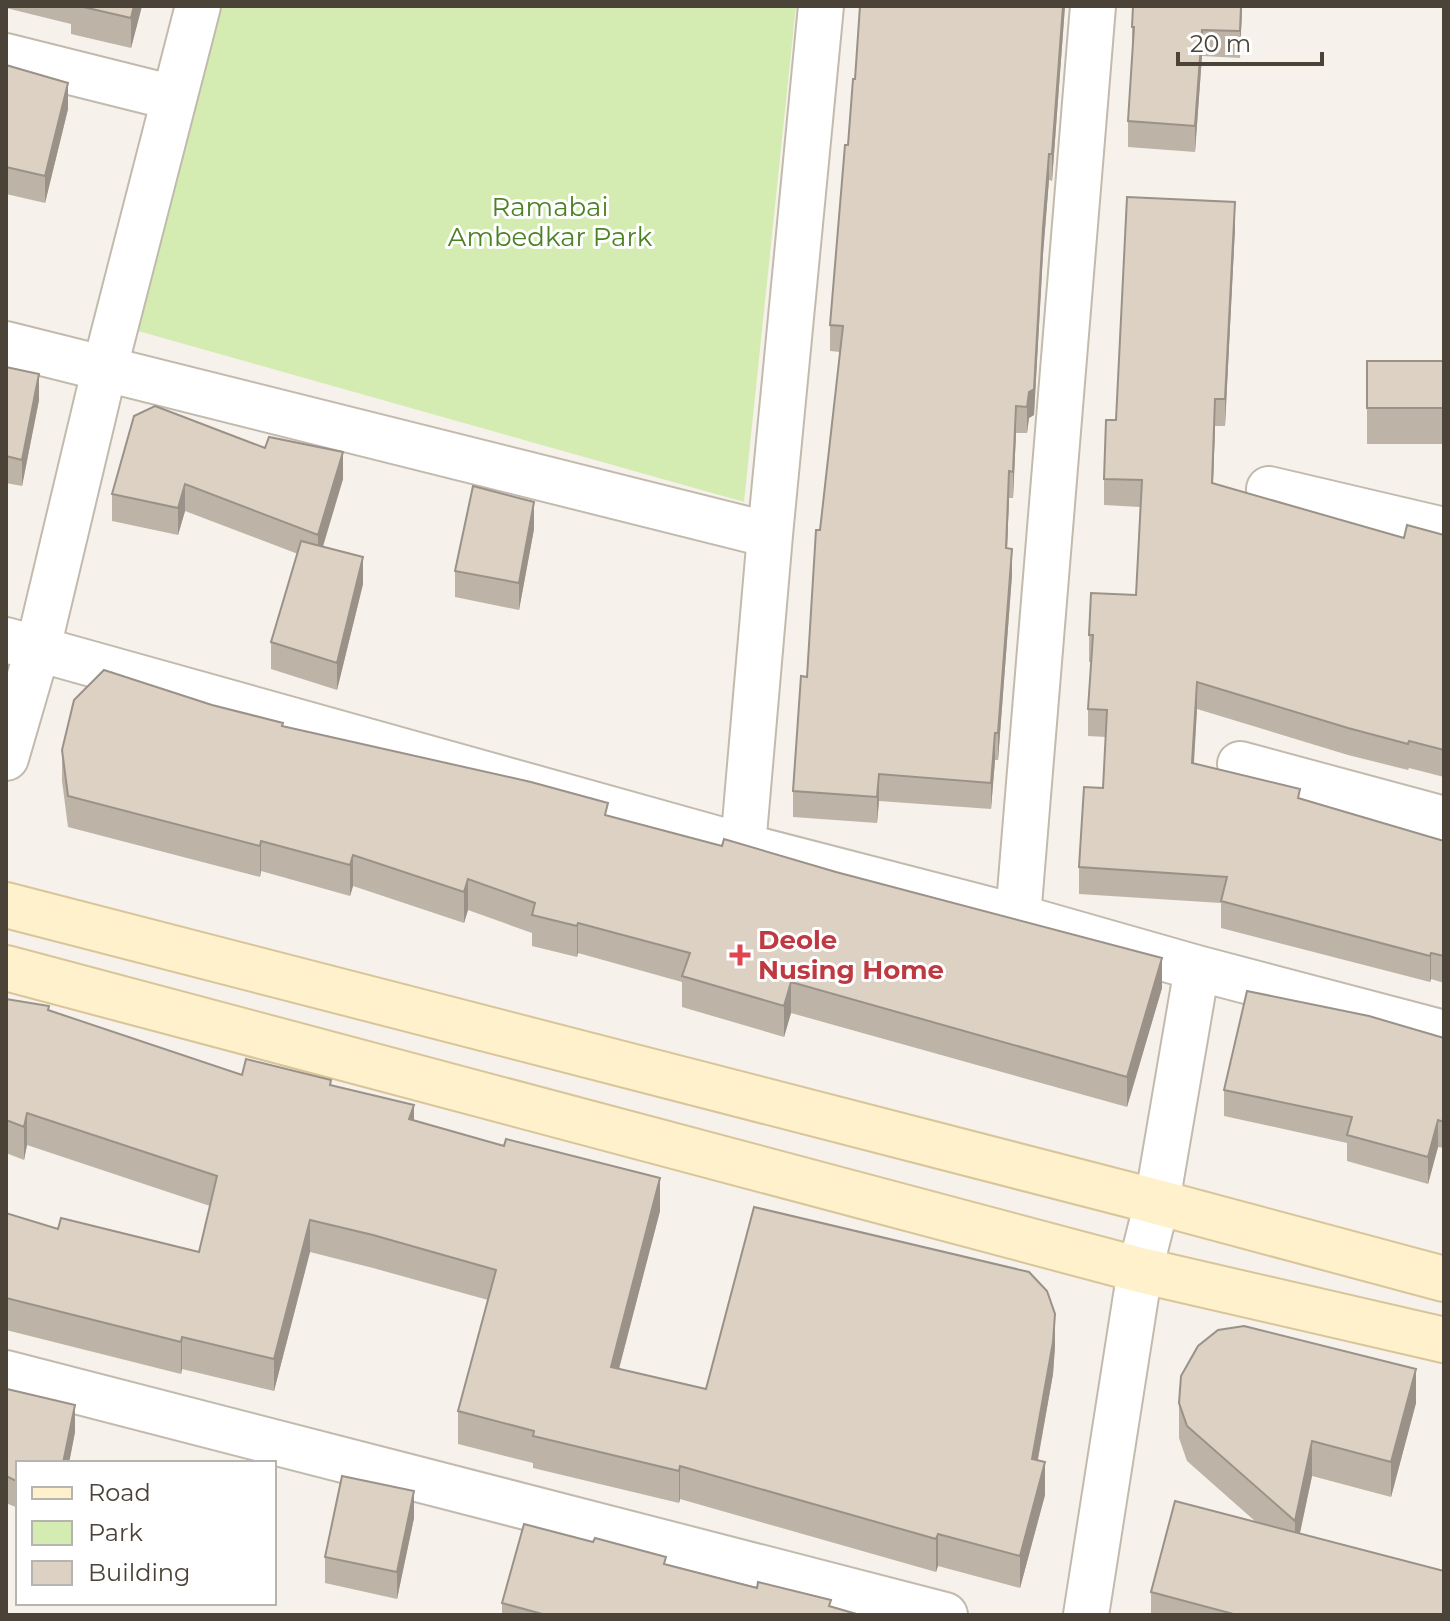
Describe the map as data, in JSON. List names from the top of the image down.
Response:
{
  "parks": ["Ramabai Ambedkar Park"],
  "places": {
    "health": ["Deole Nusing Home"]
  },
  "legend": ["Road", "Park", "Building"],
  "scale_bar": "20 m"
}
